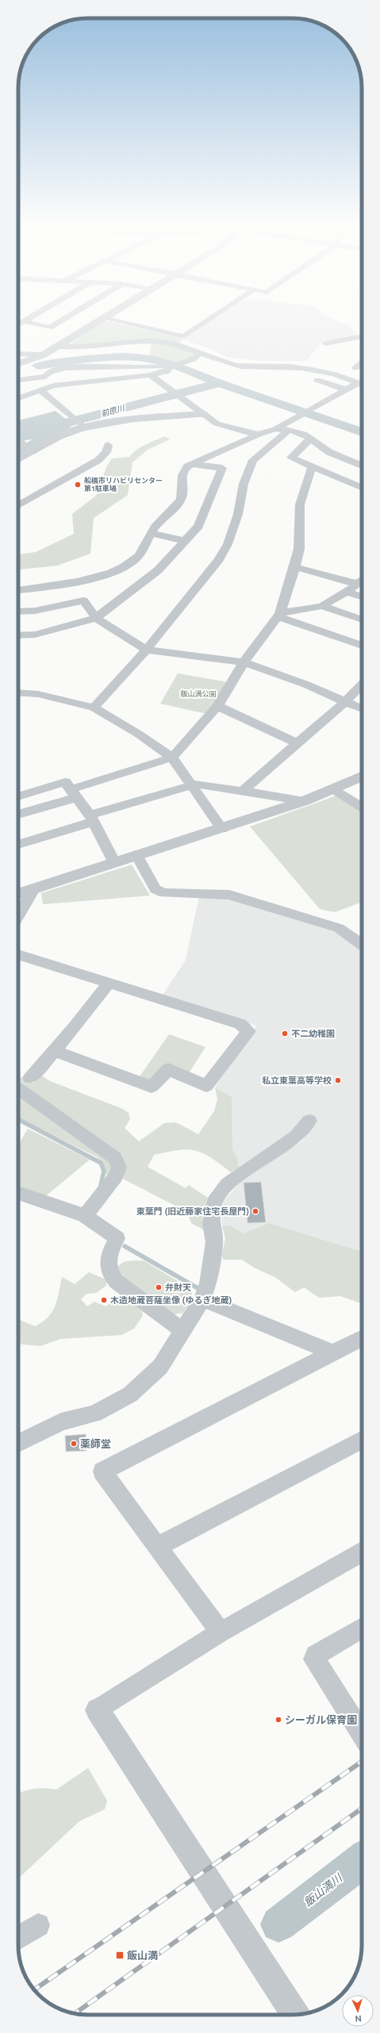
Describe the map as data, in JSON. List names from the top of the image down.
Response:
{
  "water": ["前原川", "飯山満川"],
  "parks": ["飯山満公園"],
  "places": {
    "other": [
      "船橋市リハビリセンター 第1駐車場",
      "不二幼稚園",
      "私立東葉高等学校",
      "東葉門 (旧近藤家住宅長屋門)",
      "弁財天",
      "木造地蔵菩薩坐像 (ゆるぎ地蔵)",
      "薬師堂",
      "シーガル保育園"
    ],
    "transit": ["飯山満"]
  },
  "north": "bottom"
}
